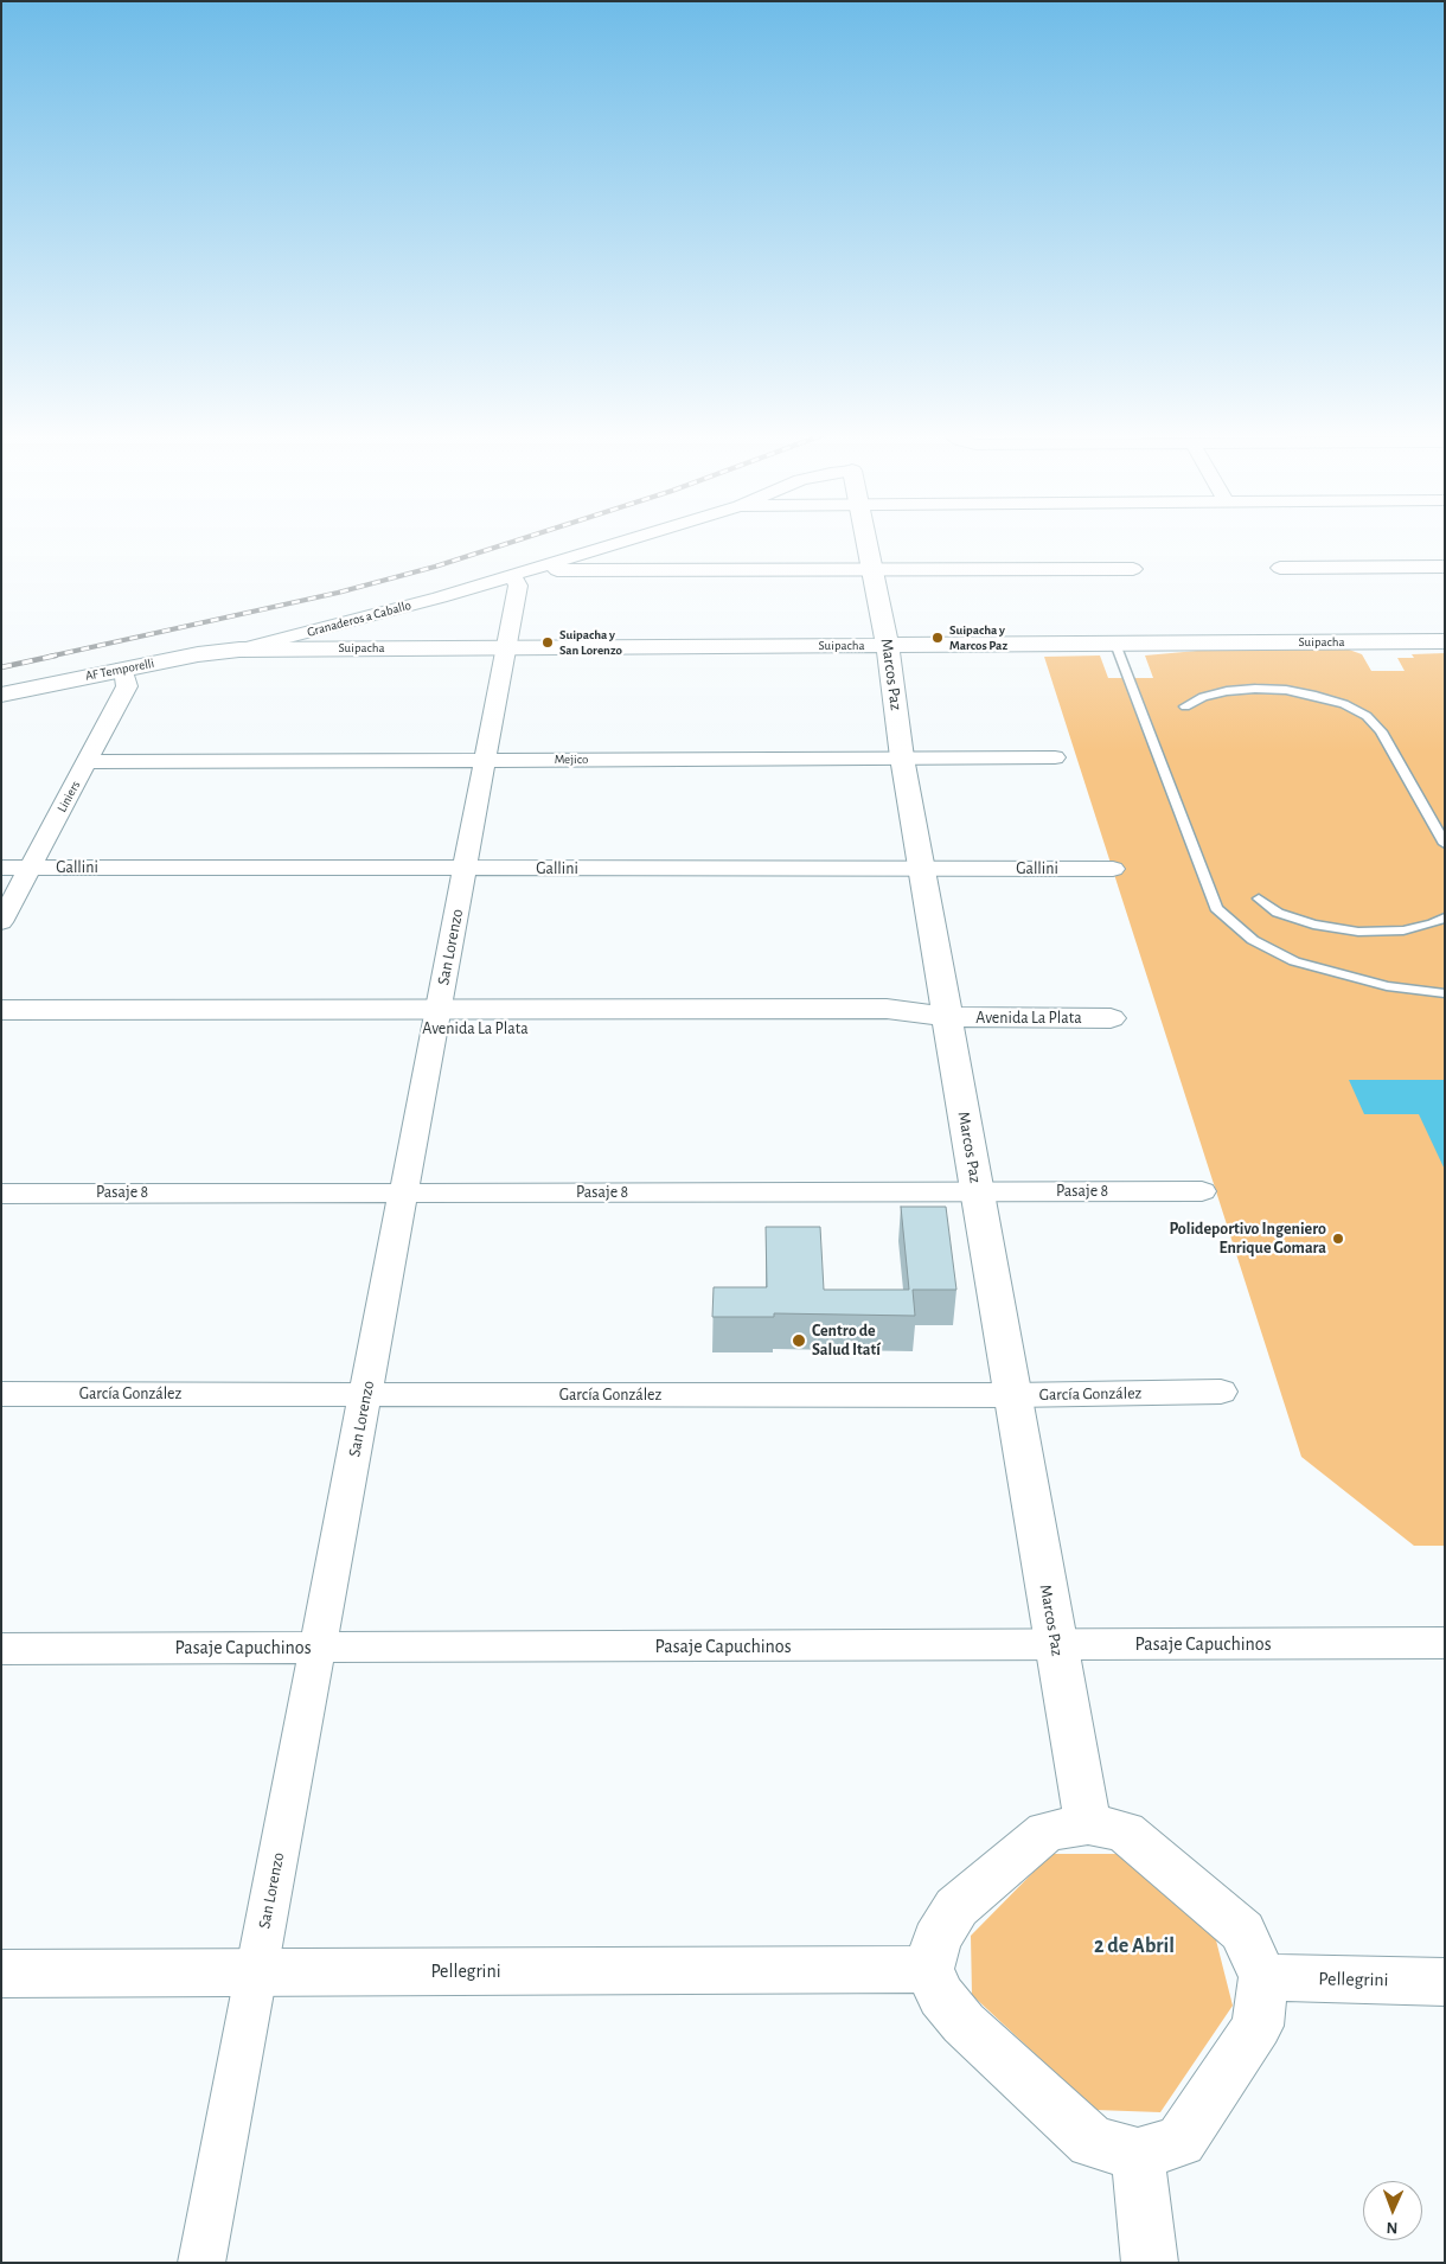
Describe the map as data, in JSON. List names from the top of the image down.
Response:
{
  "streets": {
    "street": [
      "Granaderos a Caballo",
      "Suipacha",
      "AF Temporelli",
      "Marcos Paz",
      "Mejico",
      "Liniers",
      "Gallini",
      "San Lorenzo",
      "Avenida La Plata",
      "Pasaje 8",
      "García González",
      "Pasaje Capuchinos",
      "Pellegrini"
    ]
  },
  "crossings": [
    ["Granaderos a Caballo", "Suipacha"],
    ["Granaderos a Caballo", "AF Temporelli"],
    ["Granaderos a Caballo", "San Lorenzo"],
    ["Suipacha", "AF Temporelli"],
    ["Suipacha", "Marcos Paz"],
    ["Suipacha", "San Lorenzo"],
    ["AF Temporelli", "Liniers"],
    ["Marcos Paz", "Mejico"],
    ["Marcos Paz", "Gallini"],
    ["Marcos Paz", "Avenida La Plata"],
    ["Marcos Paz", "Pasaje 8"],
    ["Marcos Paz", "García González"],
    ["Marcos Paz", "Pasaje Capuchinos"],
    ["Mejico", "Liniers"],
    ["Mejico", "San Lorenzo"],
    ["Liniers", "Gallini"],
    ["Gallini", "San Lorenzo"],
    ["San Lorenzo", "Avenida La Plata"],
    ["San Lorenzo", "Pasaje 8"],
    ["San Lorenzo", "García González"],
    ["San Lorenzo", "Pasaje Capuchinos"],
    ["San Lorenzo", "Pellegrini"]
  ],
  "districts": ["2 de Abril"],
  "places": [
    "Suipacha y Marcos Paz",
    "Suipacha y San Lorenzo",
    "Polideportivo Ingeniero Enrique Gomara",
    "Centro de Salud Itatí"
  ],
  "north": "bottom"
}
